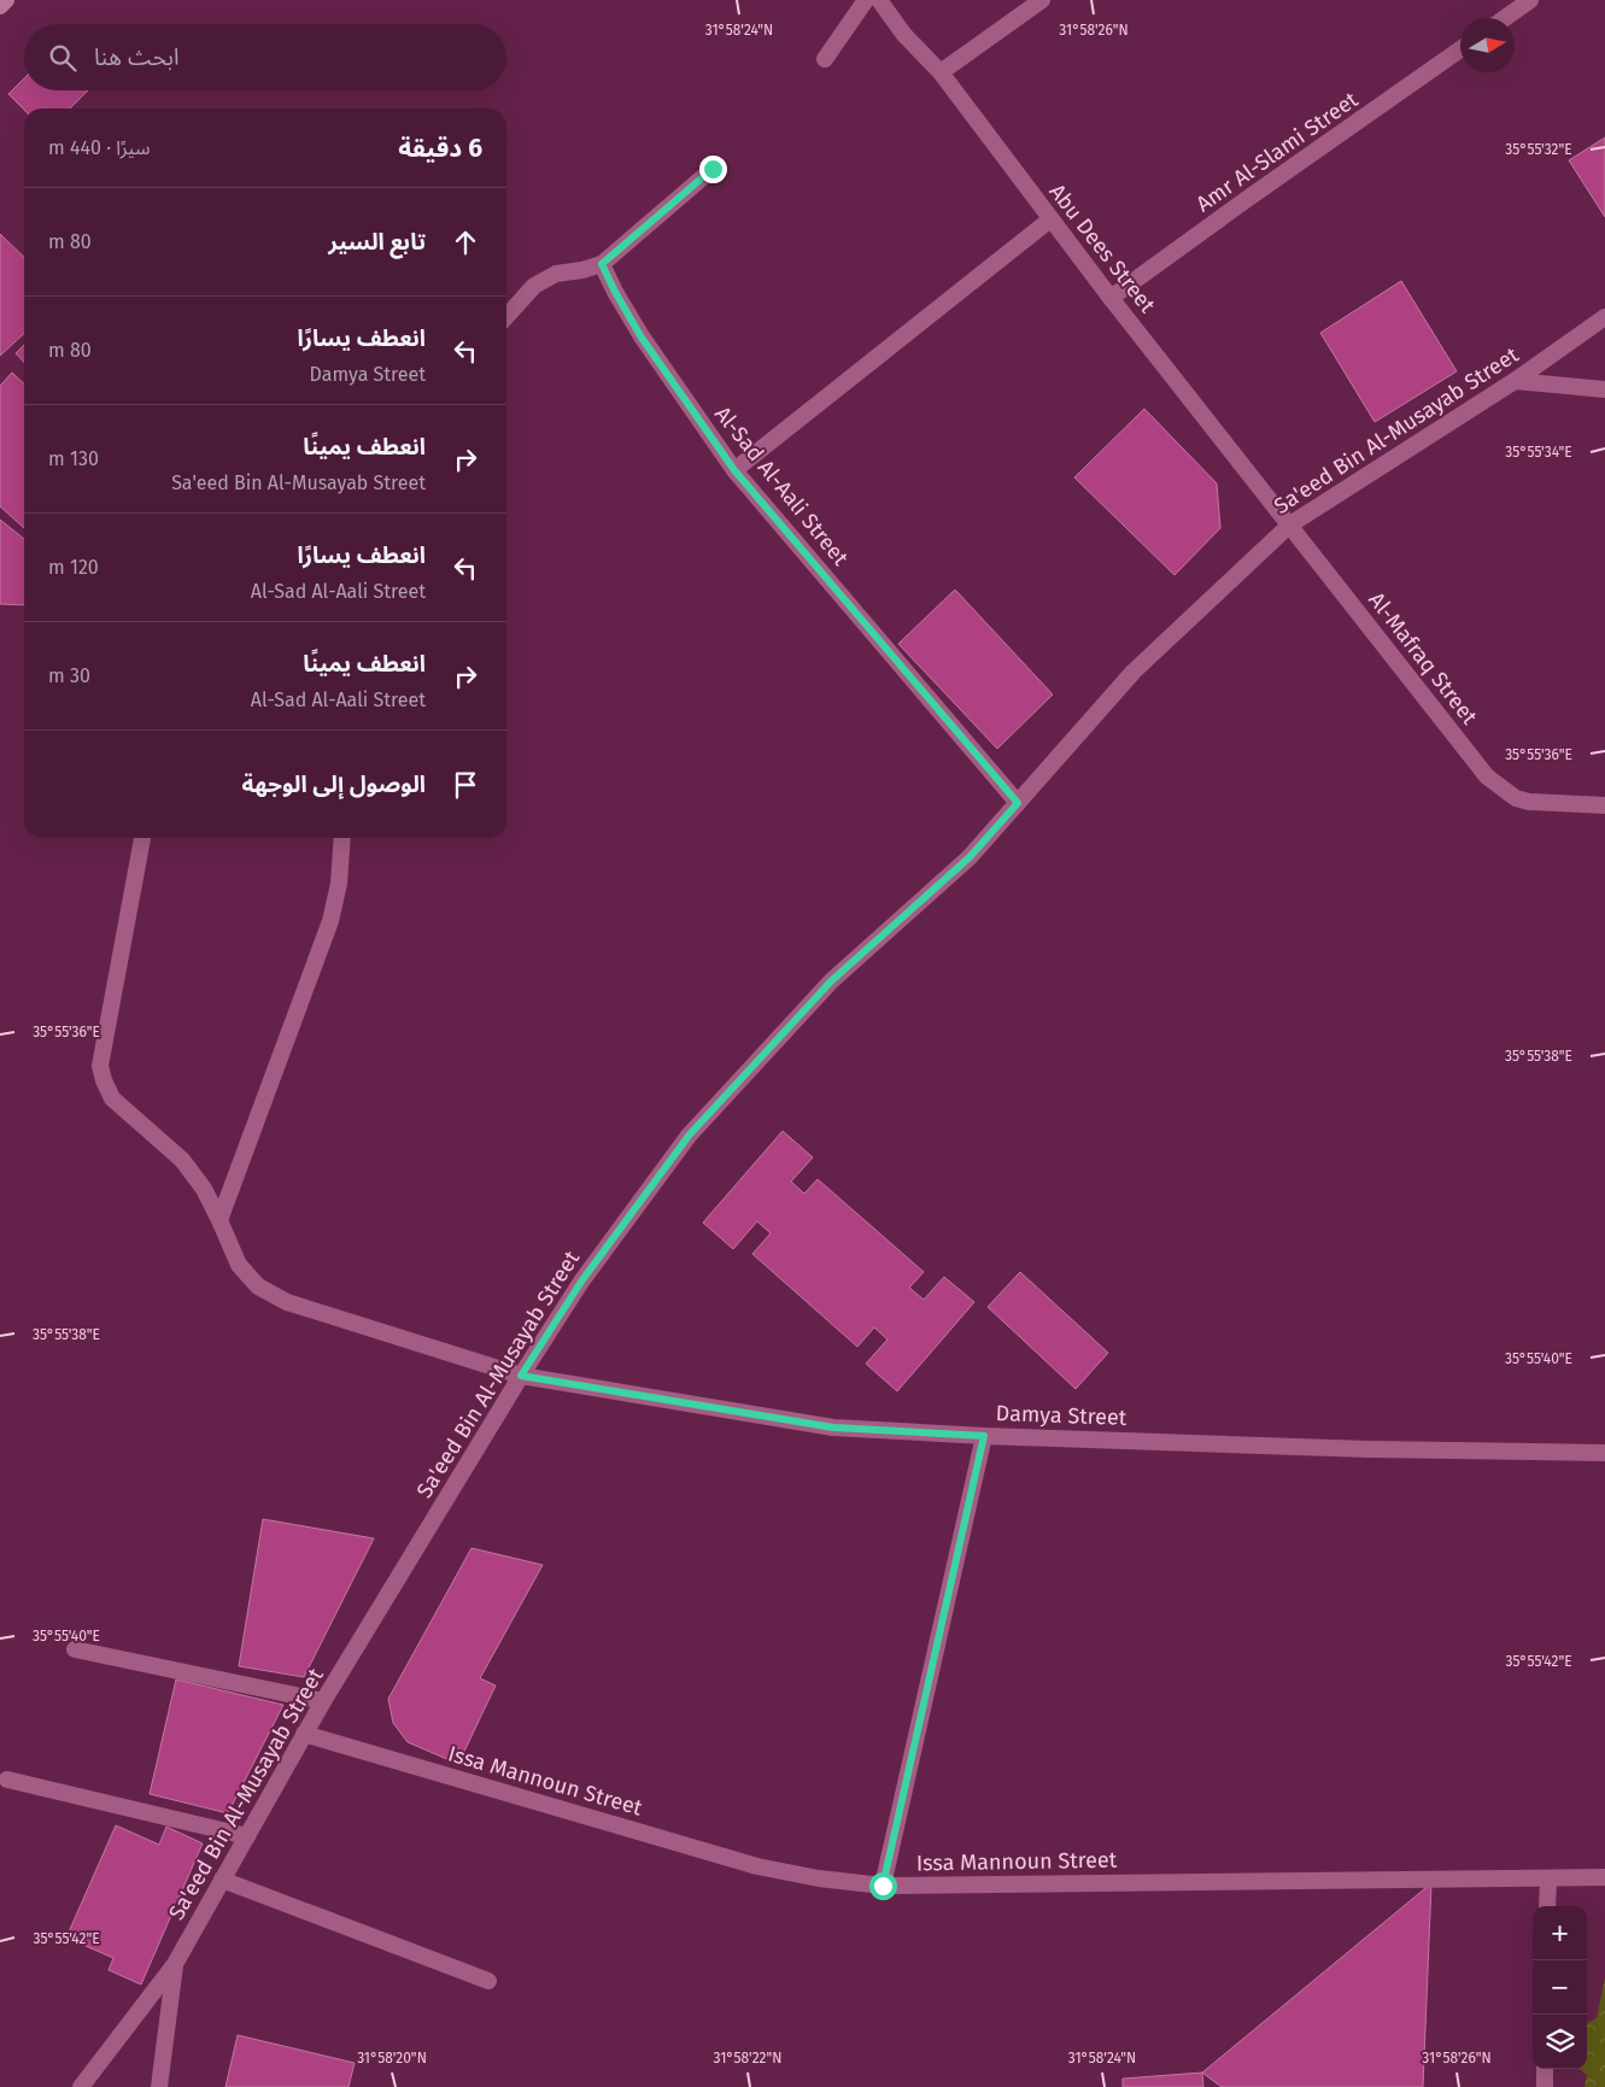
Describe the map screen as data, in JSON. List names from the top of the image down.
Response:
{
  "streets": {
    "street": [
      "Amr Al-Slami Street",
      "Abu Dees Street",
      "Sa'eed Bin Al-Musayab Street",
      "Al-Sad Al-Aali Street",
      "Al-Mafraq Street",
      "Damya Street",
      "Issa Mannoun Street"
    ]
  },
  "crossings": [
    ["Amr Al-Slami Street", "Abu Dees Street"],
    ["Abu Dees Street", "Sa'eed Bin Al-Musayab Street"],
    ["Abu Dees Street", "Al-Mafraq Street"],
    ["Sa'eed Bin Al-Musayab Street", "Al-Sad Al-Aali Street"],
    ["Sa'eed Bin Al-Musayab Street", "Al-Mafraq Street"],
    ["Sa'eed Bin Al-Musayab Street", "Damya Street"],
    ["Sa'eed Bin Al-Musayab Street", "Issa Mannoun Street"]
  ],
  "north": "right",
  "page": {
    "search": "ابحث هنا",
    "heading": ["6 دقيقة", "سيرًا · 440 m"],
    "list": [
      ["تابع السير", "80 m"],
      ["انعطف يسارًا", "Damya Street", "80 m"],
      ["انعطف يمينًا", "Sa'eed Bin Al-Musayab Street", "130 m"],
      ["انعطف يسارًا", "Al-Sad Al-Aali Street", "120 m"],
      ["انعطف يمينًا", "Al-Sad Al-Aali Street", "30 m"],
      "الوصول إلى الوجهة"
    ],
    "map_buttons": ["+", "−"]
  },
  "coordinates": [
    "31°58'24\"N",
    "31°58'26\"N",
    "35°55'32\"E",
    "35°55'34\"E",
    "35°55'36\"E",
    "35°55'38\"E",
    "35°55'40\"E",
    "35°55'42\"E",
    "31°58'20\"N",
    "31°58'22\"N"
  ]
}
